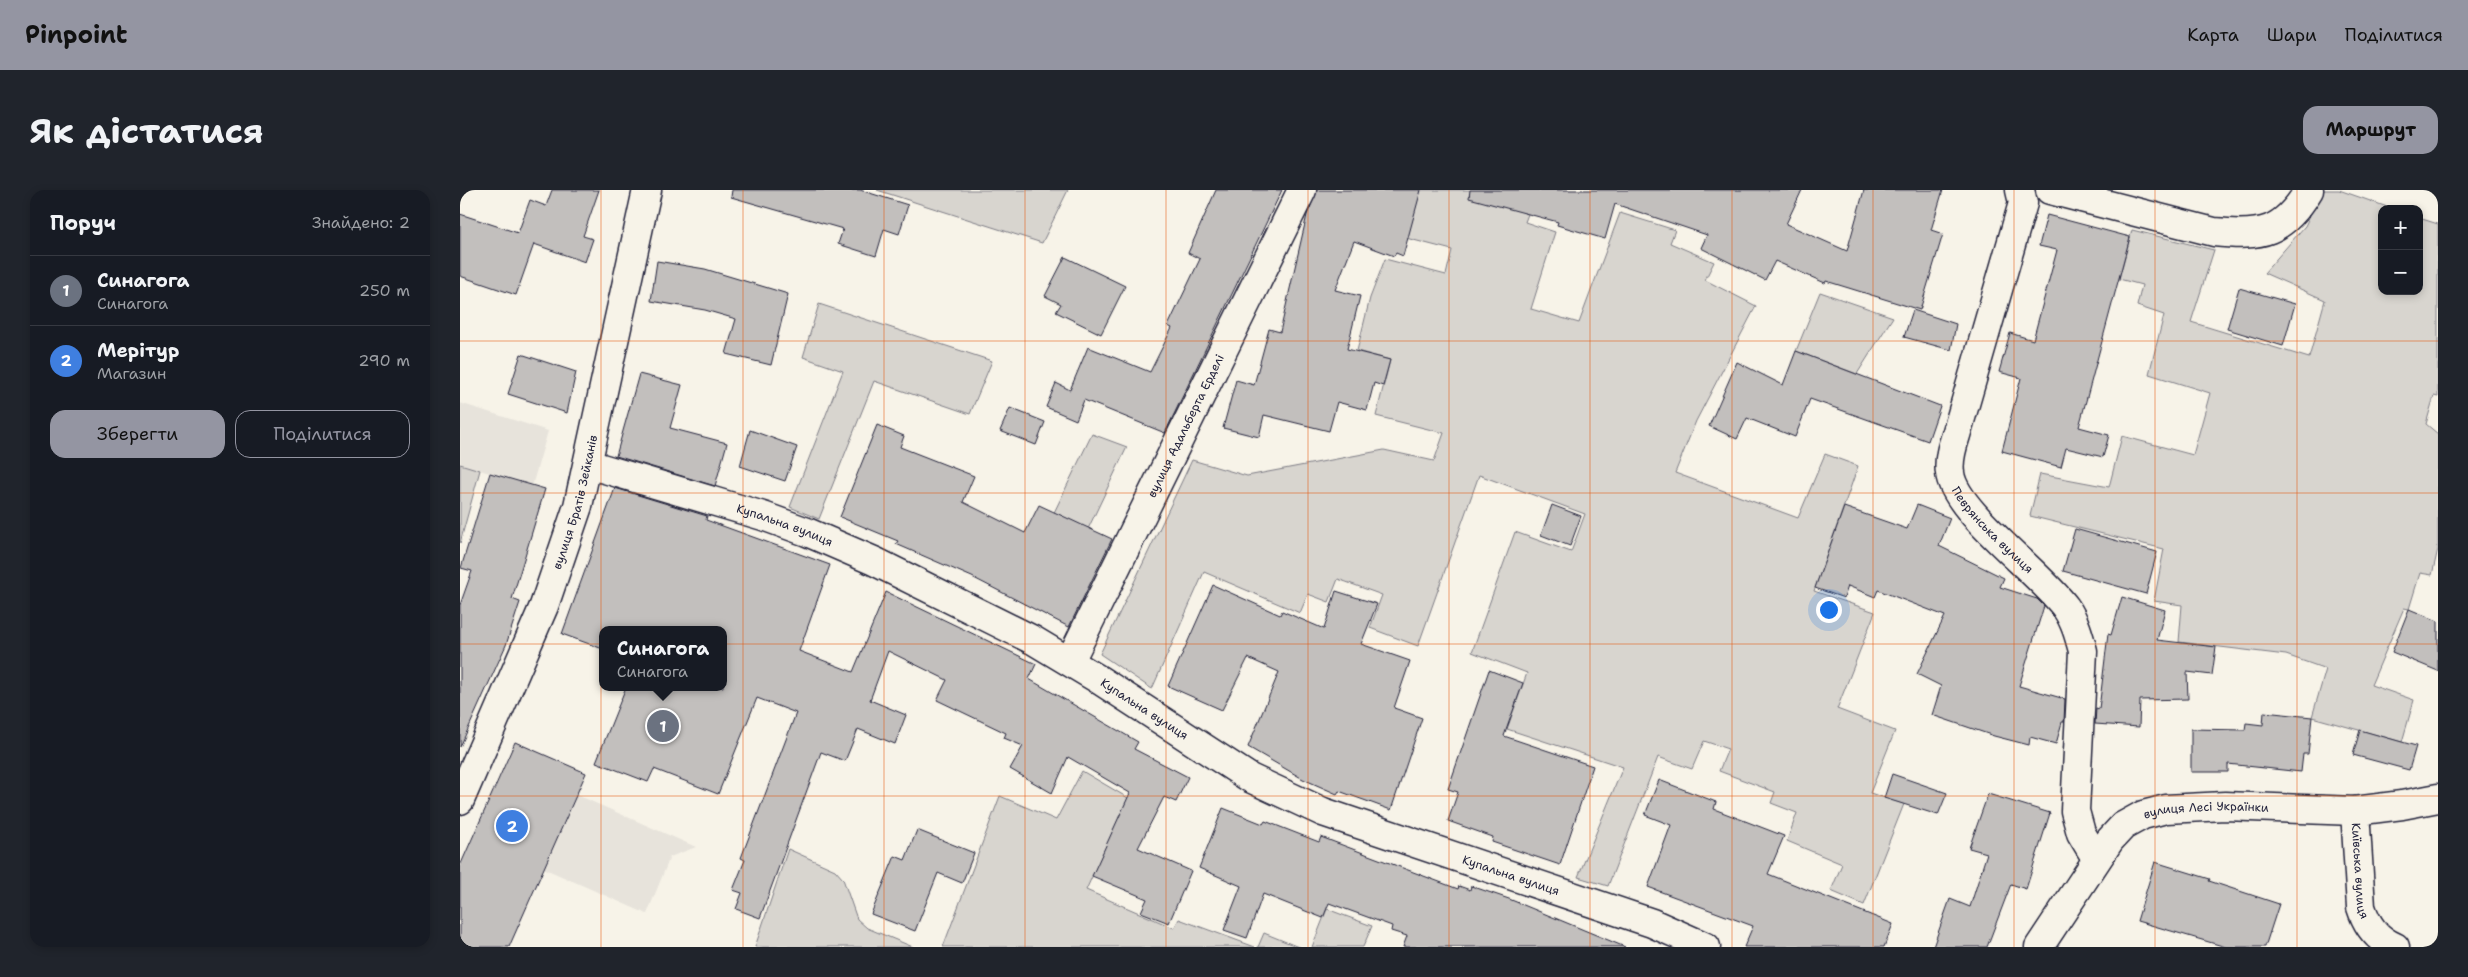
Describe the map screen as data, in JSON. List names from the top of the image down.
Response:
{
  "streets": {
    "street": [
      "вулиця Адальберта Ерделі",
      "вулиця Братів Зейканів",
      "Купальна вулиця",
      "Певрянська вулиця",
      "вулиця Лесі Українки",
      "Київська вулиця"
    ]
  },
  "crossings": [
    ["вулиця Адальберта Ерделі", "Купальна вулиця"],
    ["вулиця Братів Зейканів", "Купальна вулиця"],
    ["Певрянська вулиця", "вулиця Лесі Українки"],
    ["вулиця Лесі Українки", "Київська вулиця"]
  ],
  "page": {
    "header": "Pinpoint",
    "nav": ["Карта", "Шари", "Поділитися"],
    "buttons": [
      "Маршрут",
      ["Зберегти", "Поділитися"]
    ],
    "title": "Як дістатися",
    "heading": ["Поруч", "Знайдено: 2"],
    "map_buttons": ["+", "−"],
    "list": [
      {
        "mark": "1",
        "name": "Синагога",
        "note": "Синагога",
        "value": "250 m"
      },
      {
        "mark": "2",
        "name": "Мерітур",
        "note": "Магазин",
        "value": "290 m"
      }
    ],
    "popup": ["Синагога", "Синагога"],
    "pins": ["1", "2"]
  }
}
